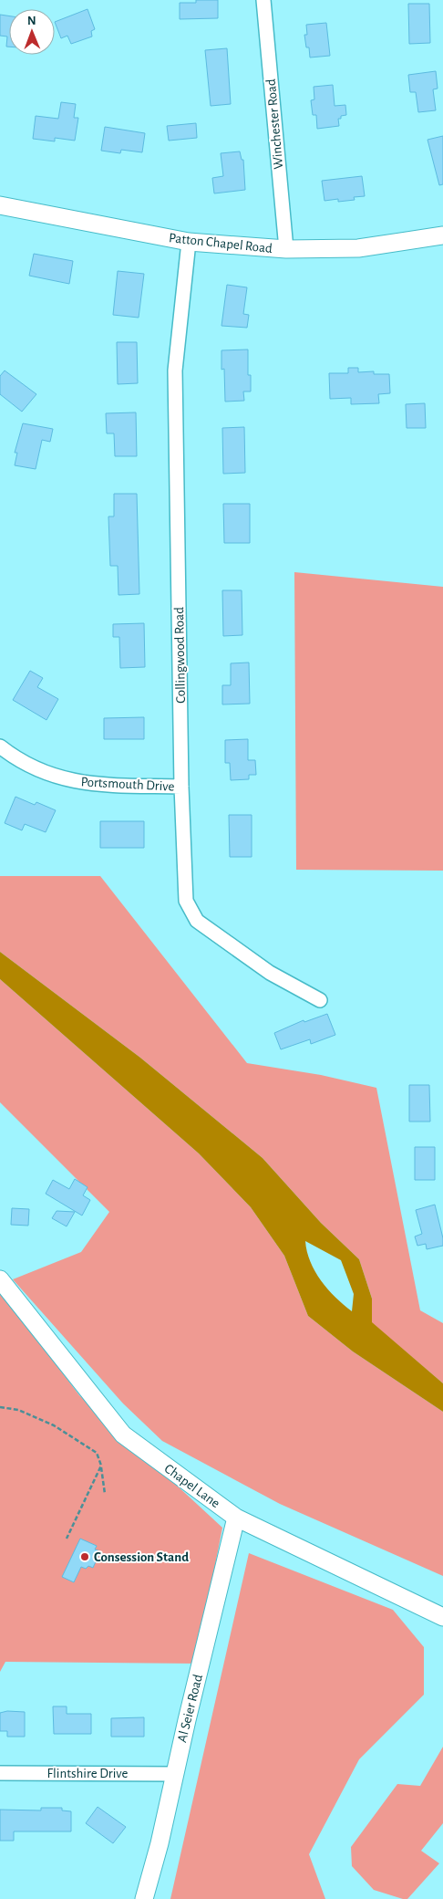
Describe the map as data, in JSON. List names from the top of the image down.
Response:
{
  "streets": {
    "street": [
      "Winchester Road",
      "Patton Chapel Road",
      "Collingwood Road",
      "Portsmouth Drive",
      "Chapel Lane",
      "Al Seier Road",
      "Flintshire Drive"
    ]
  },
  "crossings": [
    ["Winchester Road", "Patton Chapel Road"],
    ["Patton Chapel Road", "Collingwood Road"],
    ["Collingwood Road", "Portsmouth Drive"],
    ["Chapel Lane", "Al Seier Road"],
    ["Al Seier Road", "Flintshire Drive"]
  ],
  "places": ["Consession Stand"],
  "north": "top"
}
